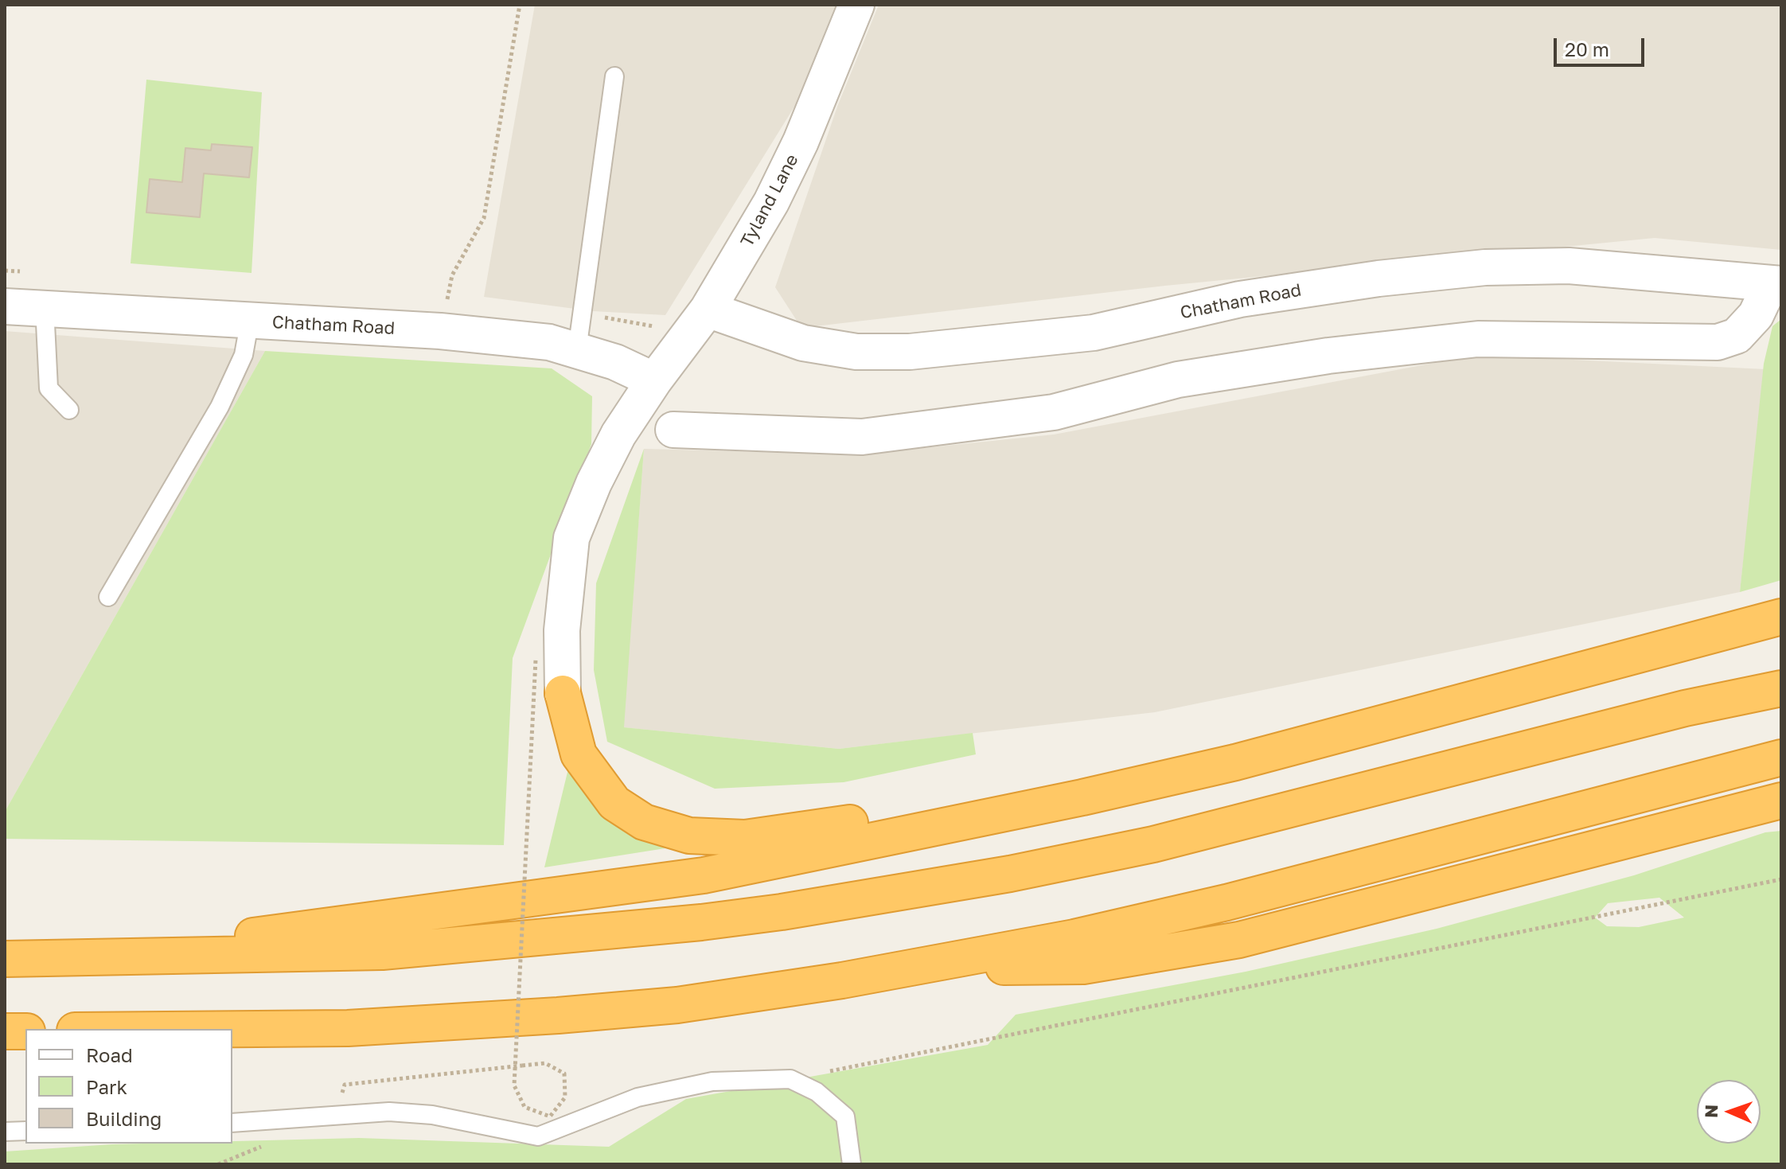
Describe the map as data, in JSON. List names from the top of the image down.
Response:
{
  "streets": {
    "street": ["Tyland Lane", "Chatham Road"]
  },
  "crossings": [
    ["Tyland Lane", "Chatham Road"]
  ],
  "legend": ["Road", "Park", "Building"],
  "scale_bar": "20 m",
  "north": "left"
}
